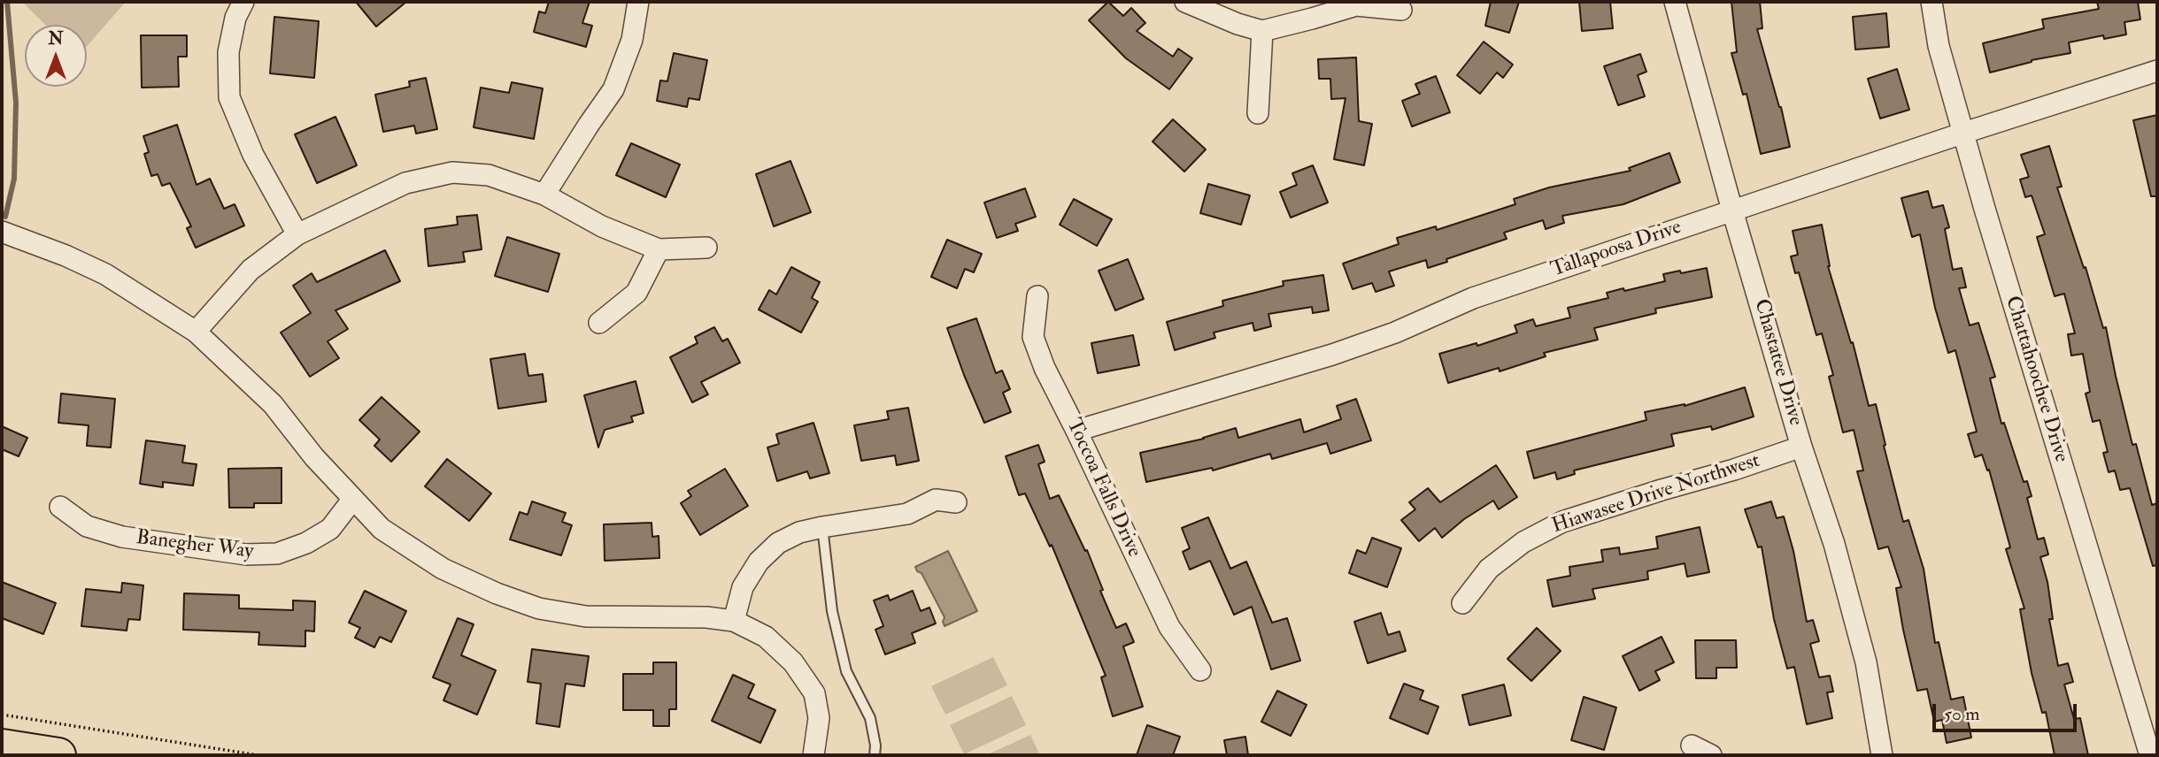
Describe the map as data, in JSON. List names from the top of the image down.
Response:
{
  "streets": {
    "street": [
      "Tallapoosa Drive",
      "Chastatee Drive",
      "Chattahoochee Drive",
      "Toccoa Falls Drive",
      "Hiawasee Drive Northwest",
      "Banegher Way"
    ]
  },
  "crossings": [
    ["Tallapoosa Drive", "Chastatee Drive"],
    ["Tallapoosa Drive", "Chattahoochee Drive"],
    ["Tallapoosa Drive", "Toccoa Falls Drive"],
    ["Chastatee Drive", "Hiawasee Drive Northwest"]
  ],
  "scale_bar": "50 m",
  "north": "top"
}
